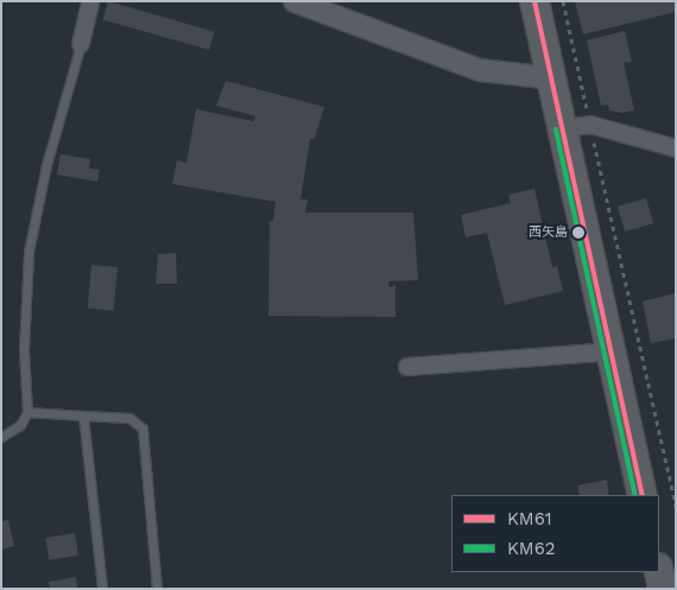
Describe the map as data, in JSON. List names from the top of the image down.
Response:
{
  "places": ["西矢島"],
  "lines": ["transit line KM61", "transit line KM62"],
  "legend": ["KM61", "KM62"]
}
